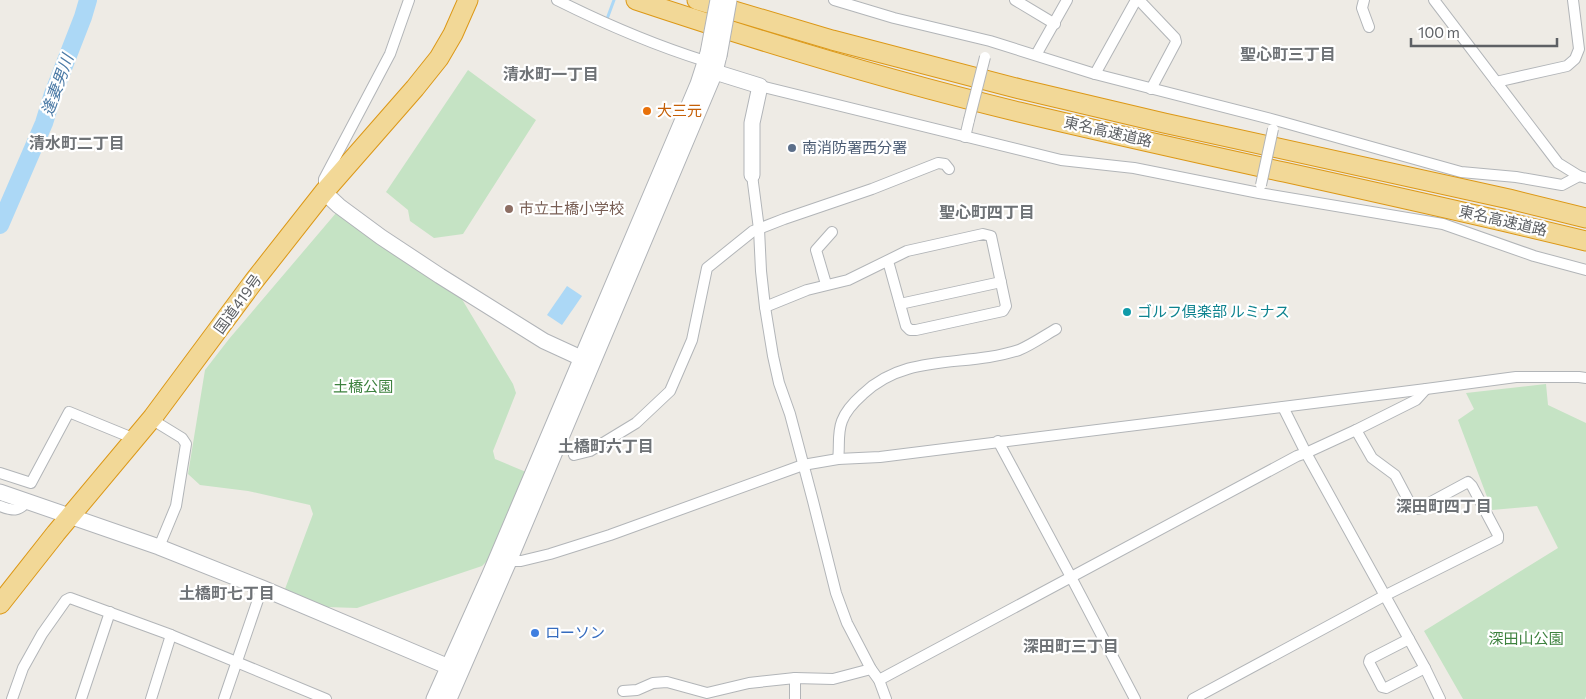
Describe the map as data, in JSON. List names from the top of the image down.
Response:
{
  "streets": {
    "highway": ["東名高速道路", "国道419号"]
  },
  "districts": [
    "聖心町三丁目",
    "清水町一丁目",
    "清水町二丁目",
    "聖心町四丁目",
    "土橋町六丁目",
    "深田町四丁目",
    "土橋町七丁目",
    "深田町三丁目"
  ],
  "water": ["逢妻男川"],
  "parks": ["土橋公園", "深田山公園"],
  "places": [
    "大三元",
    "南消防署西分署",
    "市立土橋小学校",
    "ゴルフ倶楽部 ルミナス",
    "ローソン"
  ],
  "scale_bar": "100 m"
}
